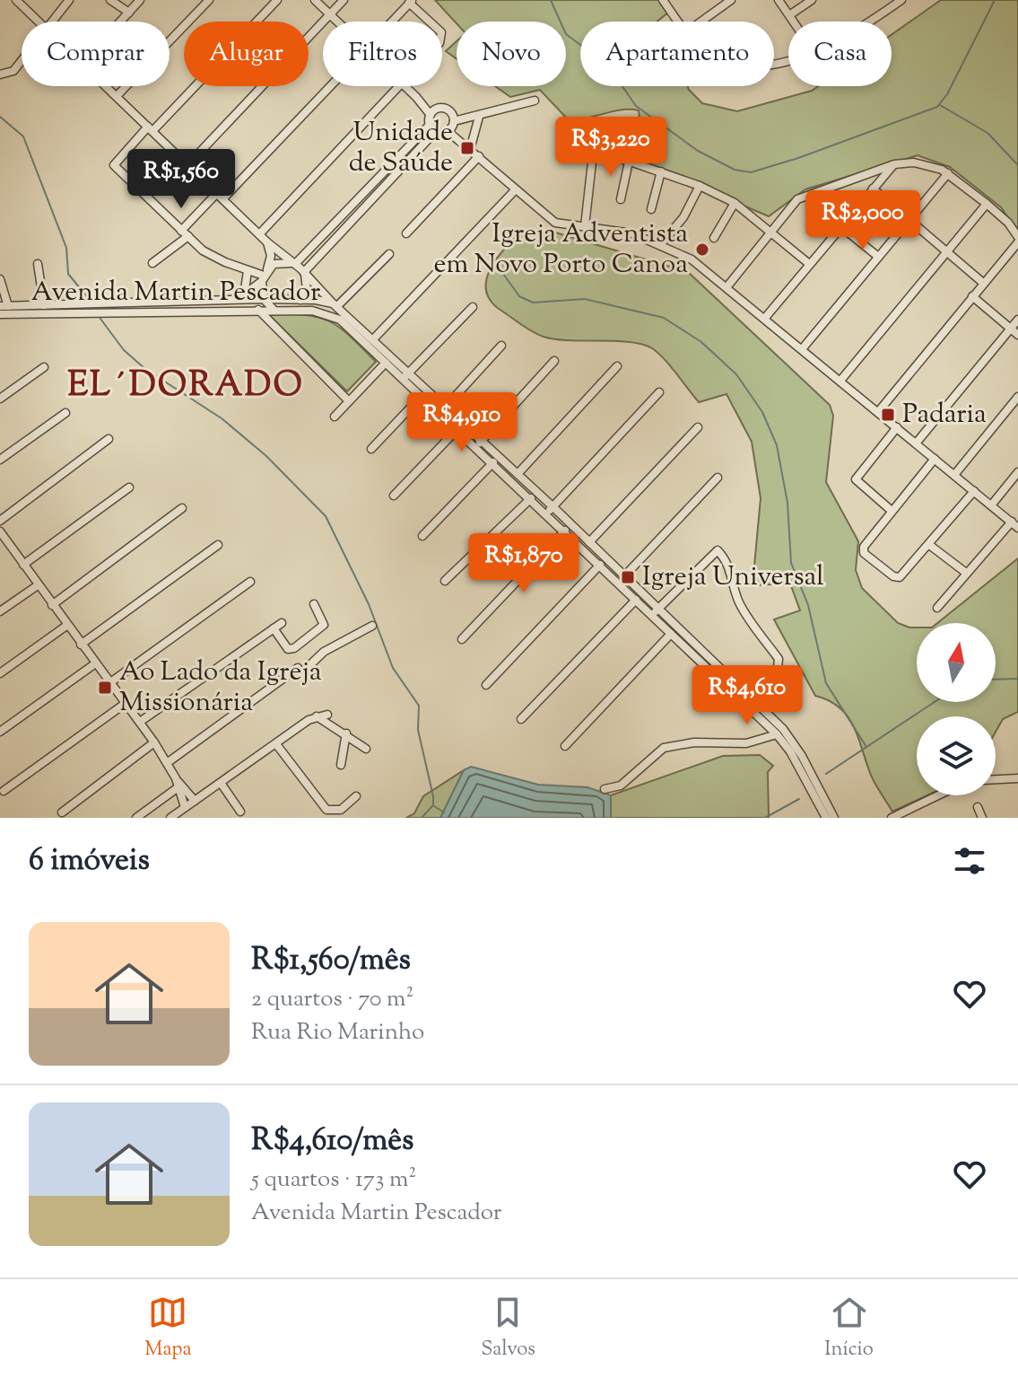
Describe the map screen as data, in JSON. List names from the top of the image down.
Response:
{
  "streets": {
    "street": ["Avenida Martin Pescador"]
  },
  "districts": ["EL´DORADO"],
  "places": {
    "transit": [
      "Unidade de Saúde",
      "Padaria",
      "Igreja Universal",
      "Ao Lado da Igreja Missionária"
    ],
    "other": ["Igreja Adventista em Novo Porto Canoa"]
  },
  "north": "top",
  "page": {
    "chip": [
      "Comprar",
      "Alugar",
      "Filtros",
      "Novo",
      "Apartamento",
      "Casa"
    ],
    "price": [
      "R$3,220",
      "R$1,560",
      "R$2,000",
      "R$4,910",
      "R$1,870",
      "R$4,610"
    ],
    "heading": "6 imóveis",
    "list": [
      {
        "name": "R$1,560/mês",
        "note": "2 quartos · 70 m² · Rua Rio Marinho"
      },
      {
        "name": "R$4,610/mês",
        "note": "5 quartos · 173 m² · Avenida Martin Pescador"
      }
    ],
    "tabs": ["Mapa", "Salvos", "Início"]
  }
}
